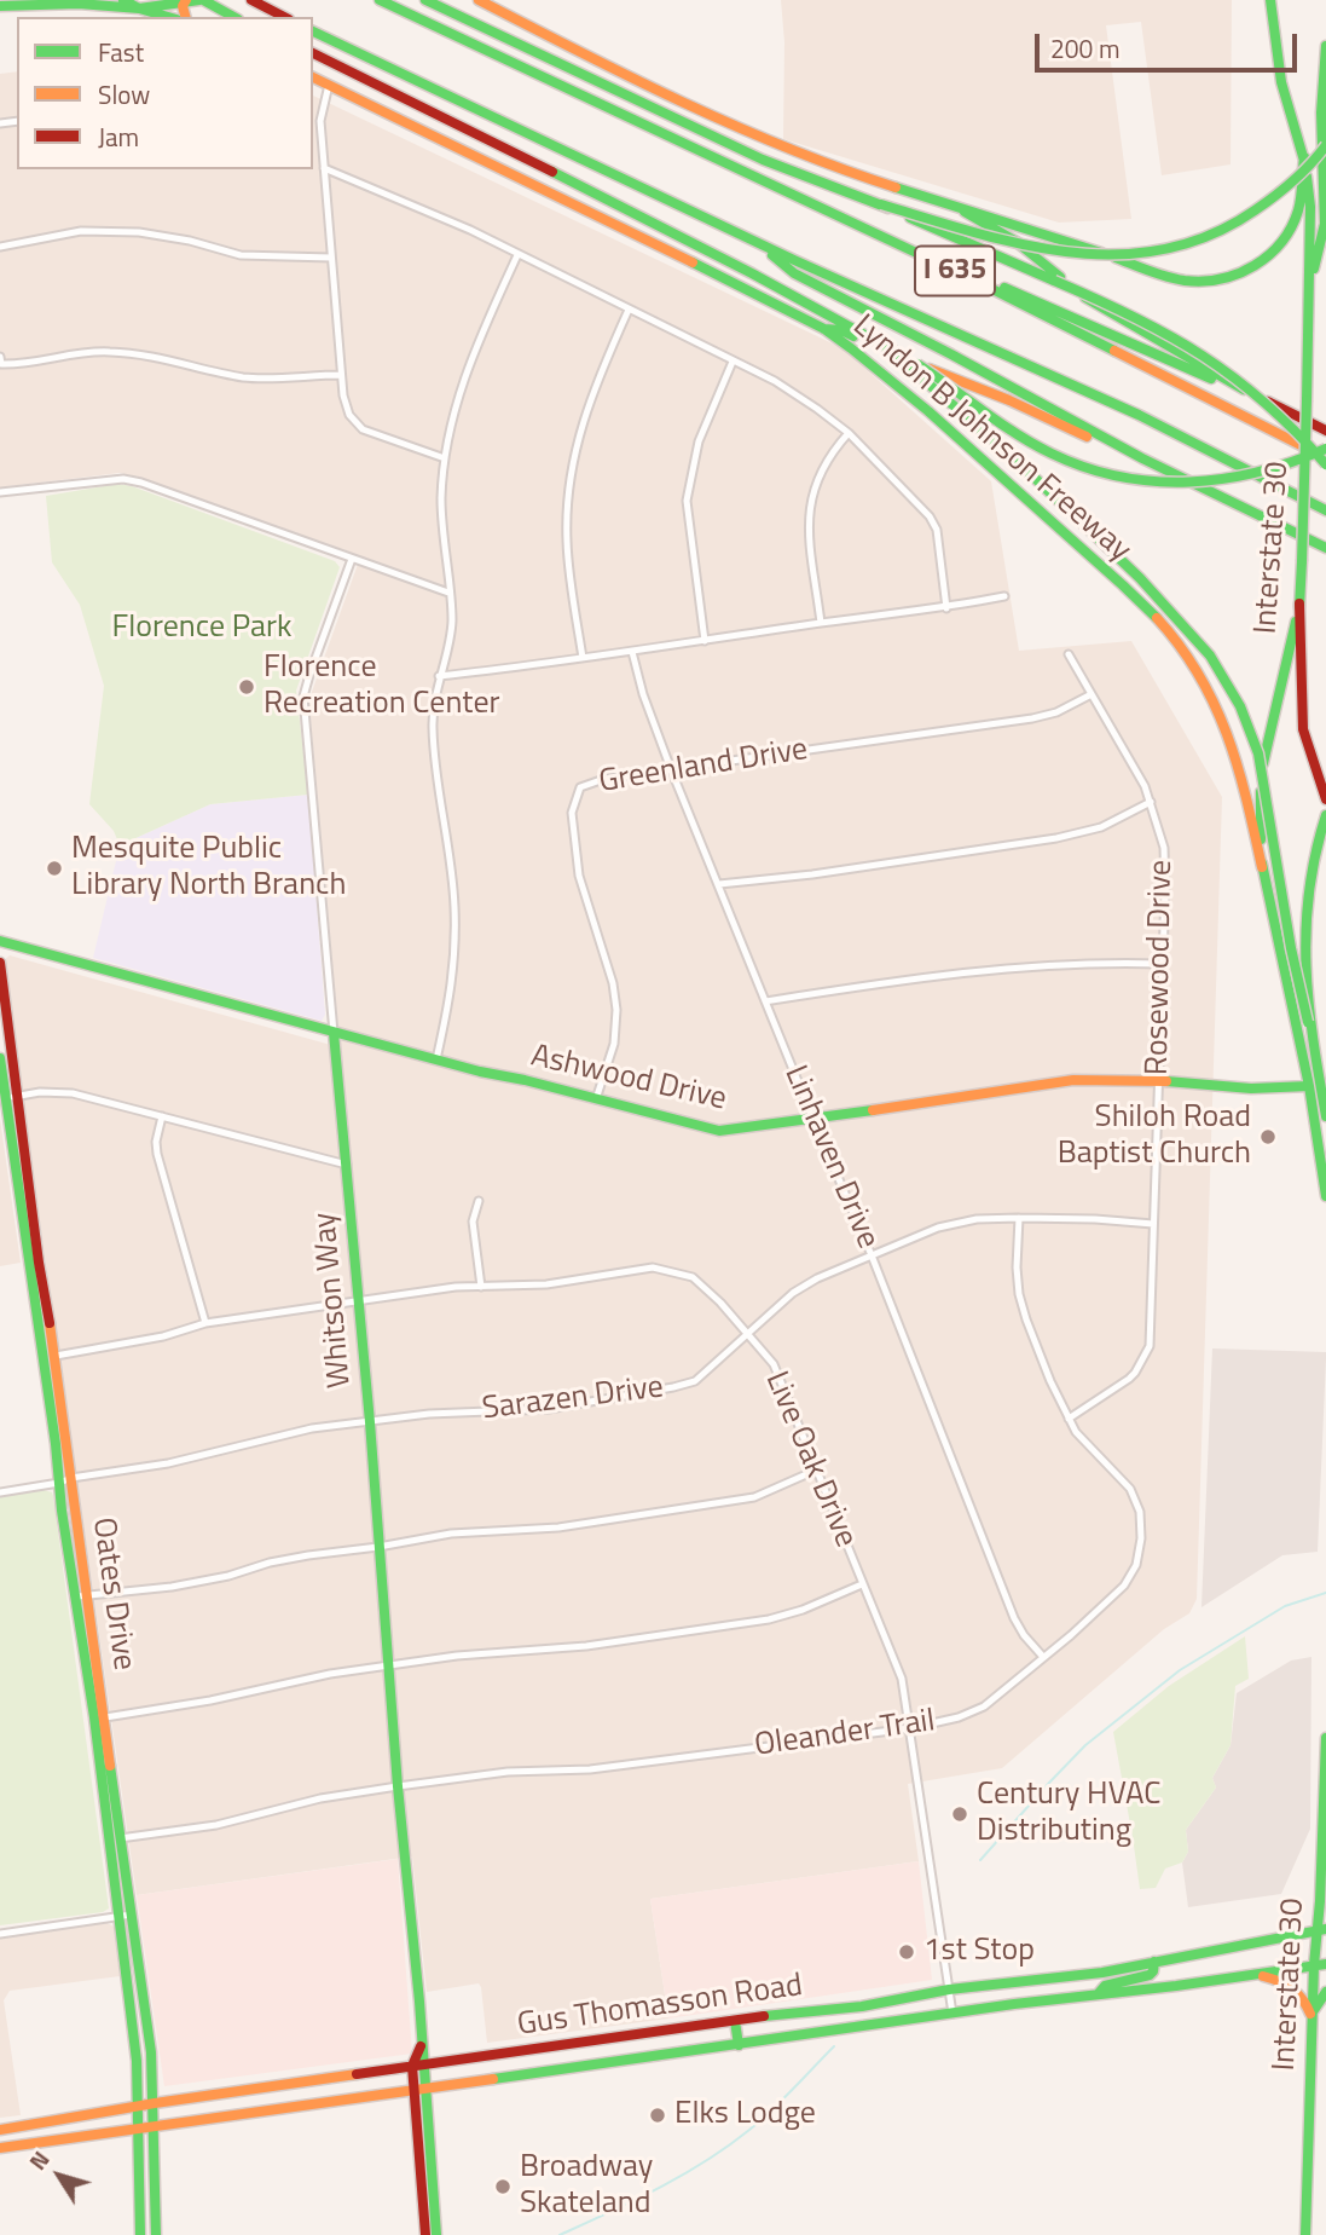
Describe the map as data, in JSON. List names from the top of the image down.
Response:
{
  "streets": {
    "main road": [
      "I 635",
      "Lyndon B Johnson Freeway",
      "Interstate 30",
      "Ashwood Drive",
      "Whitson Way",
      "Oates Drive",
      "Gus Thomasson Road"
    ],
    "street": [
      "Greenland Drive",
      "Rosewood Drive",
      "Linhaven Drive",
      "Sarazen Drive",
      "Live Oak Drive",
      "Oleander Trail"
    ]
  },
  "crossings": [
    ["Lyndon B Johnson Freeway", "Interstate 30"],
    ["Interstate 30", "Ashwood Drive"],
    ["Interstate 30", "Gus Thomasson Road"],
    ["Greenland Drive", "Rosewood Drive"],
    ["Greenland Drive", "Ashwood Drive"],
    ["Greenland Drive", "Linhaven Drive"],
    ["Rosewood Drive", "Ashwood Drive"],
    ["Rosewood Drive", "Sarazen Drive"],
    ["Rosewood Drive", "Oleander Trail"],
    ["Ashwood Drive", "Linhaven Drive"],
    ["Ashwood Drive", "Whitson Way"],
    ["Linhaven Drive", "Sarazen Drive"],
    ["Linhaven Drive", "Oleander Trail"],
    ["Whitson Way", "Sarazen Drive"],
    ["Whitson Way", "Live Oak Drive"],
    ["Whitson Way", "Oleander Trail"],
    ["Whitson Way", "Gus Thomasson Road"],
    ["Sarazen Drive", "Live Oak Drive"],
    ["Sarazen Drive", "Oates Drive"],
    ["Sarazen Drive", "Oleander Trail"],
    ["Live Oak Drive", "Oates Drive"],
    ["Live Oak Drive", "Oleander Trail"],
    ["Live Oak Drive", "Gus Thomasson Road"],
    ["Oates Drive", "Oleander Trail"],
    ["Oates Drive", "Gus Thomasson Road"]
  ],
  "parks": ["Florence Park"],
  "places": [
    "Florence Recreation Center",
    "Mesquite Public Library North Branch",
    "Shiloh Road Baptist Church",
    "Century HVAC Distributing",
    "1st Stop",
    "Elks Lodge",
    "Broadway Skateland"
  ],
  "legend": ["Fast", "Slow", "Jam"],
  "scale_bar": "200 m",
  "north": "top left"
}
